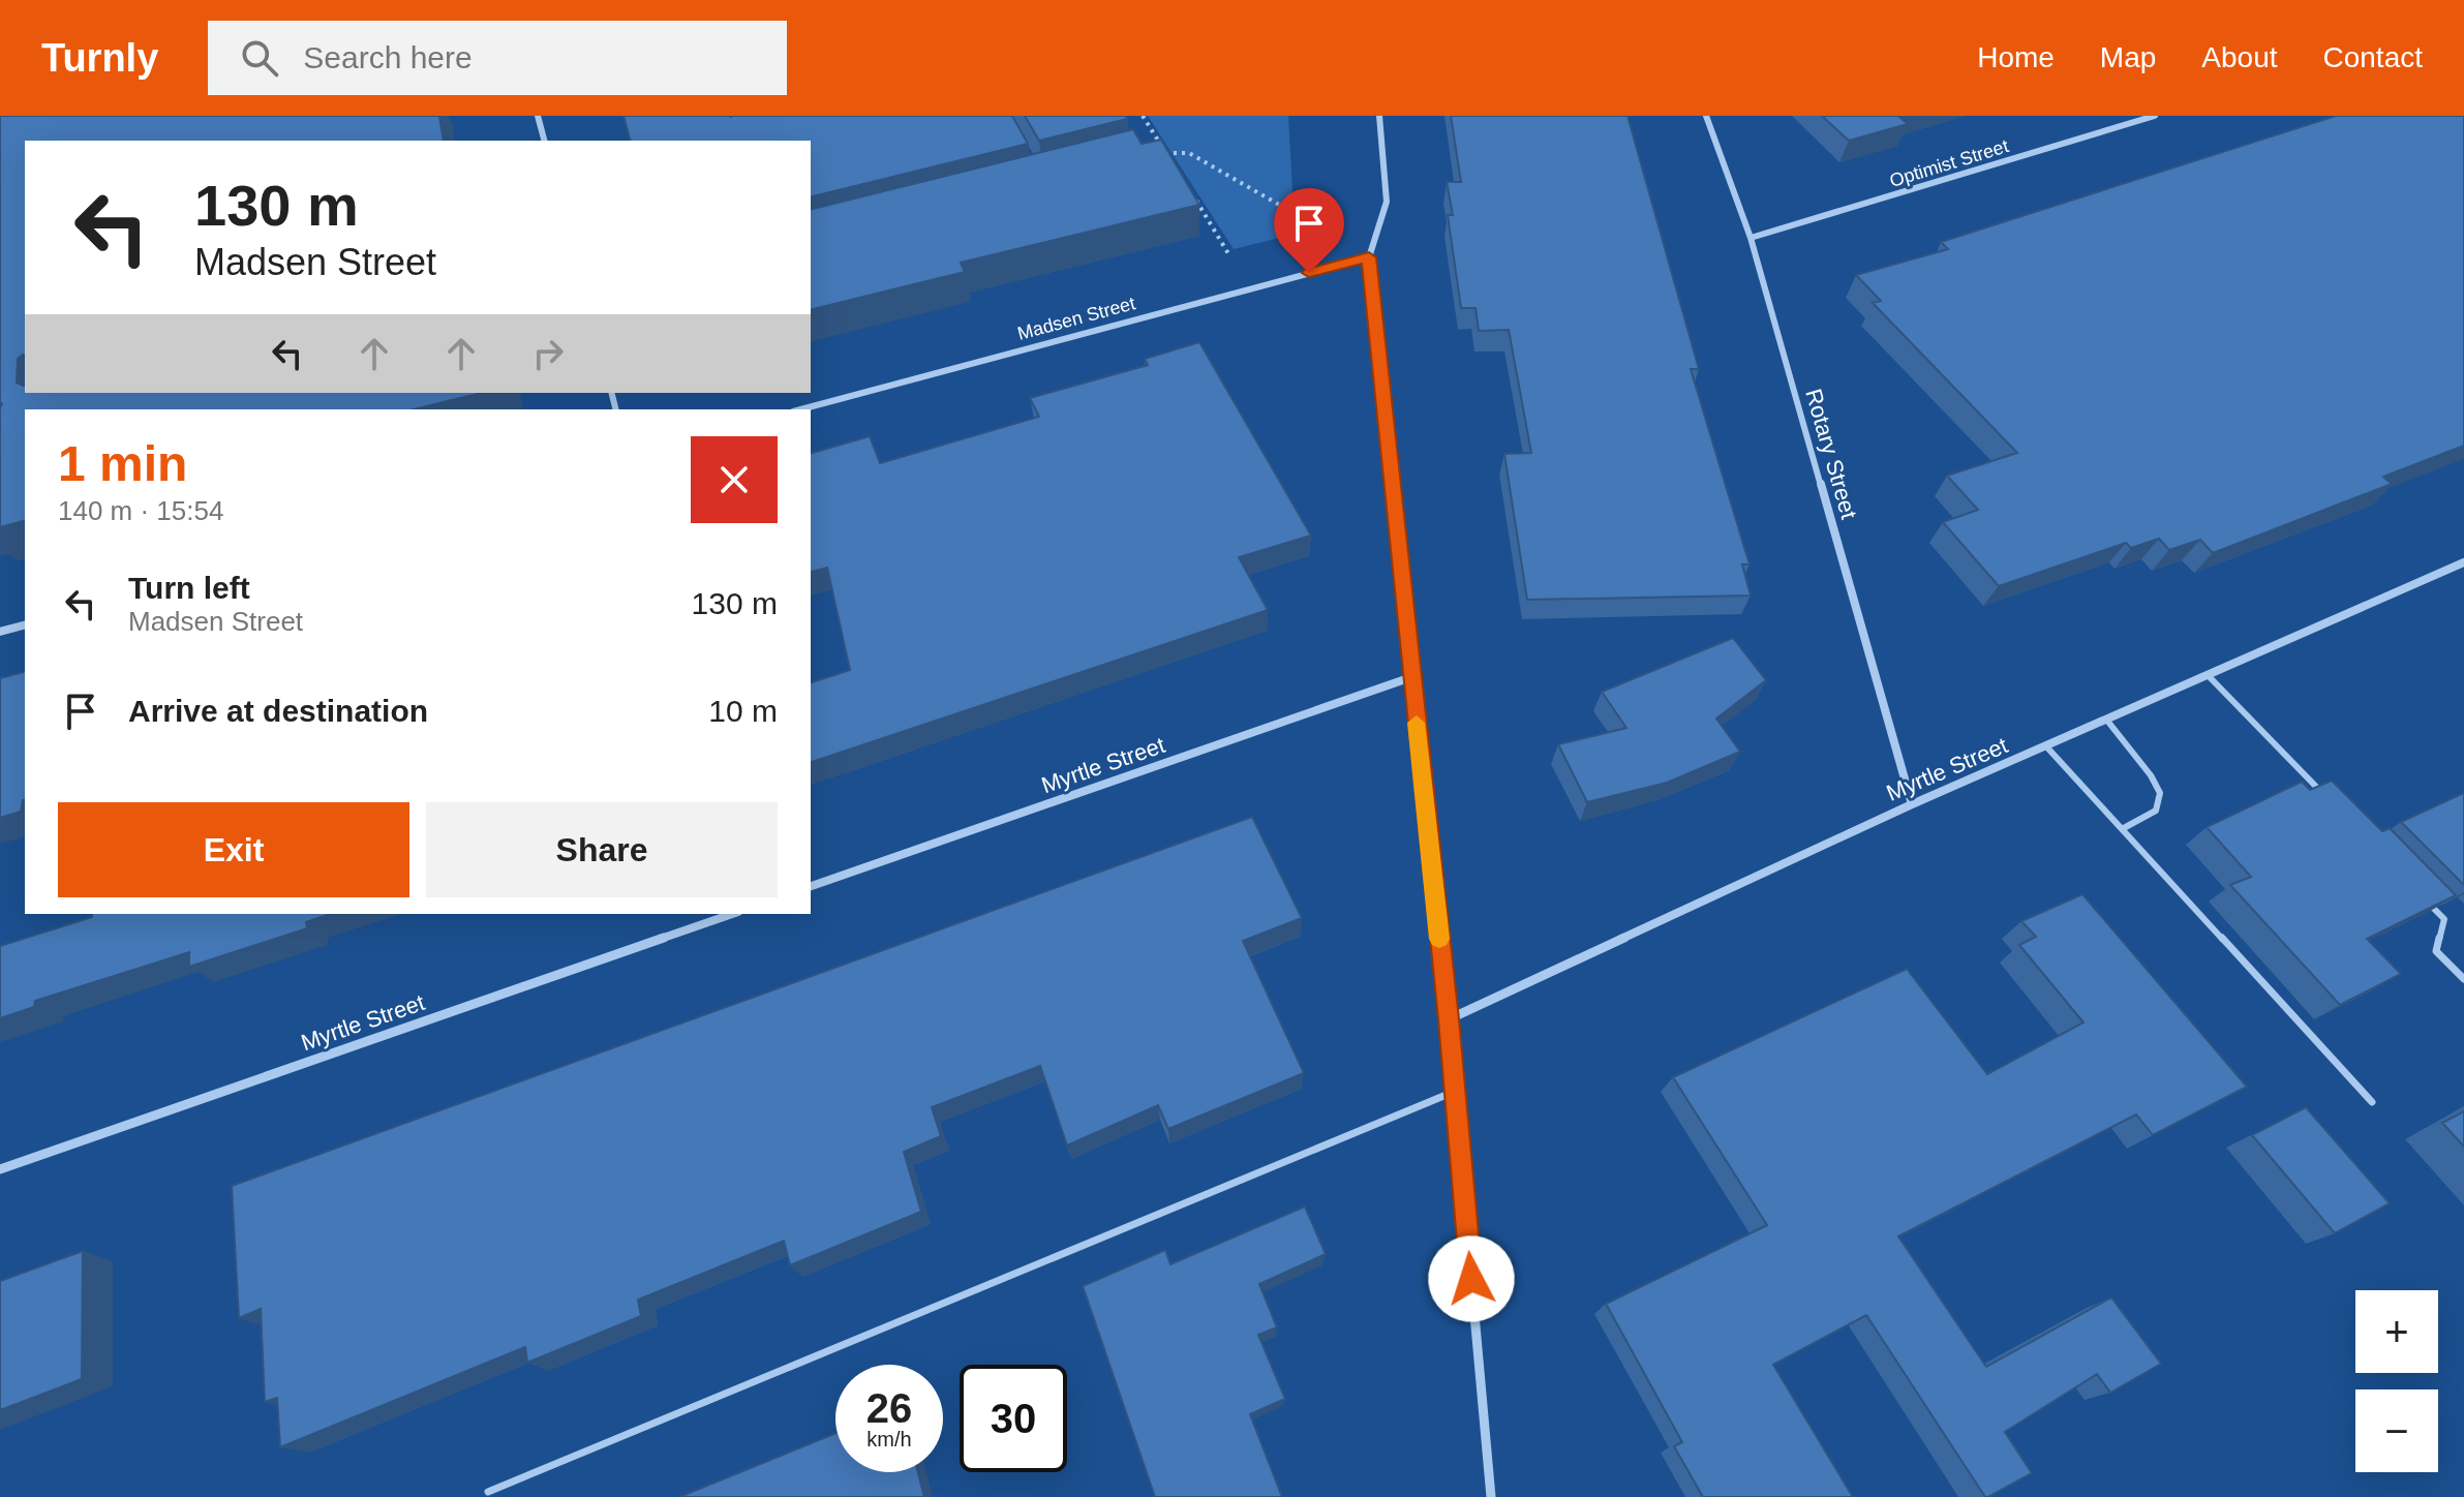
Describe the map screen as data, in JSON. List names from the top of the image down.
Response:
{
  "streets": {
    "street": [
      "Optimist Street",
      "Madsen Street",
      "Rotary Street",
      "Myrtle Street"
    ]
  },
  "crossings": [
    ["Optimist Street", "Rotary Street"],
    ["Rotary Street", "Myrtle Street"]
  ],
  "page": {
    "header": "Turnly",
    "search": "Search here",
    "nav": [
      "Home",
      "Map",
      "About",
      "Contact"
    ],
    "turn": ["130 m", "Madsen Street"],
    "heading": ["1 min", "140 m · 15:54"],
    "list": [
      {
        "name": "Turn left",
        "note": "Madsen Street",
        "value": "130 m"
      },
      {
        "name": "Arrive at destination",
        "value": "10 m"
      }
    ],
    "buttons": ["Exit", "Share"],
    "map_buttons": ["+", "−"],
    "speed": "26 km/h",
    "limit": "30"
  }
}
